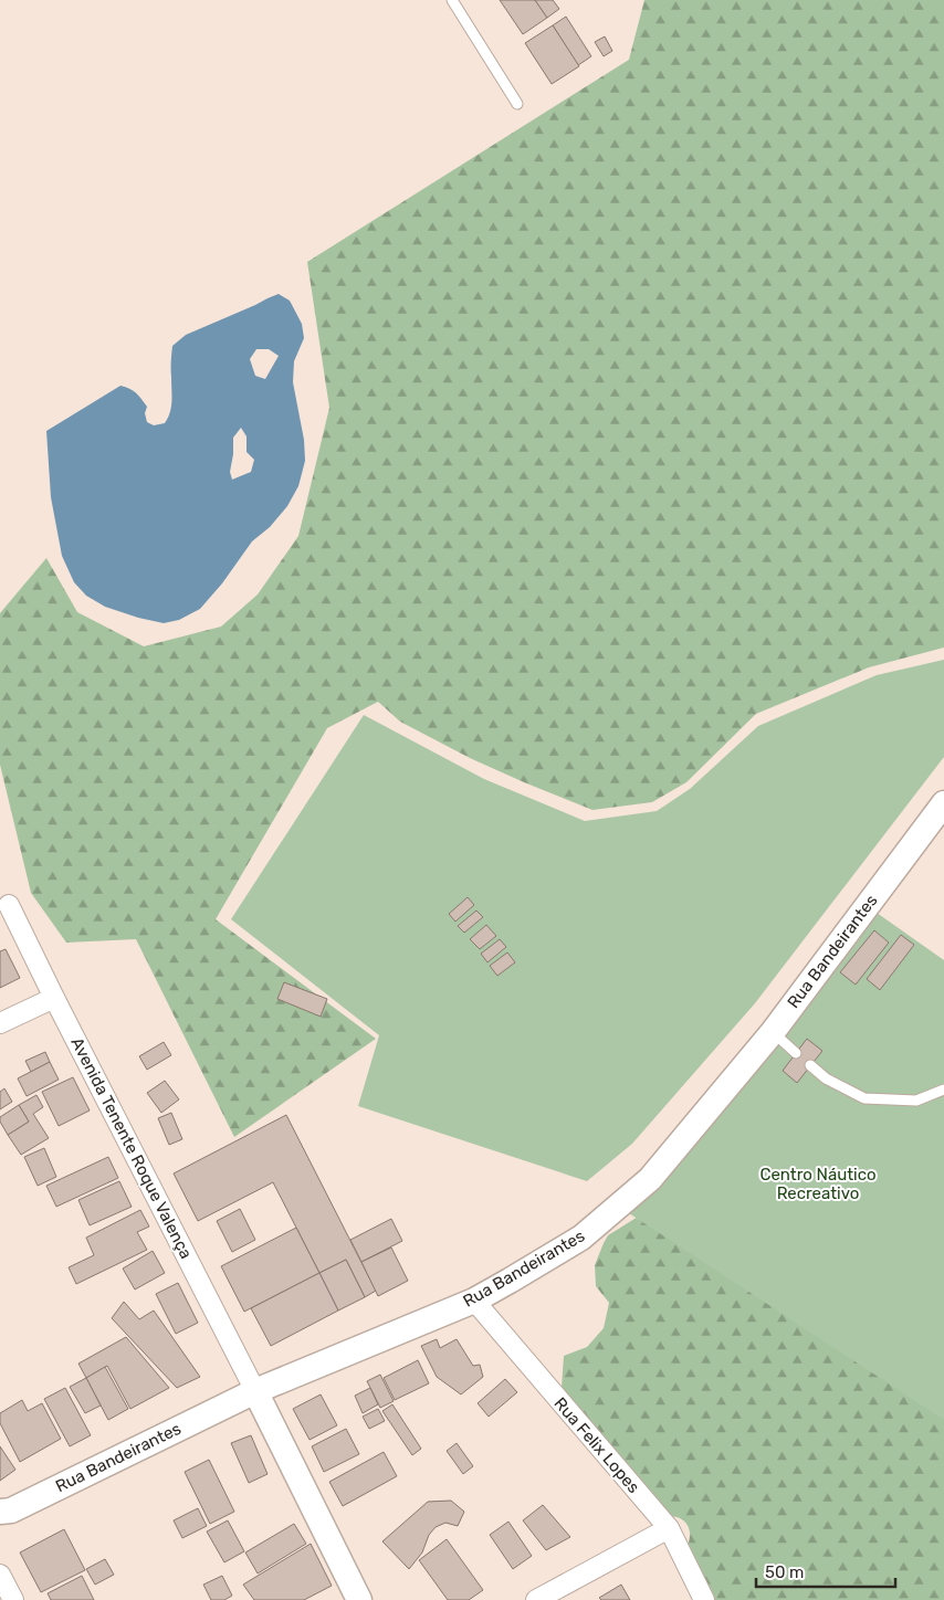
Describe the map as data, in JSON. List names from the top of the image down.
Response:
{
  "streets": {
    "street": ["Rua Bandeirantes", "Avenida Tenente Roque Valença", "Rua Felix Lopes"]
  },
  "crossings": [
    ["Rua Bandeirantes", "Avenida Tenente Roque Valença"],
    ["Rua Bandeirantes", "Rua Felix Lopes"]
  ],
  "parks": ["Centro Náutico Recreativo"],
  "scale_bar": "50 m"
}
